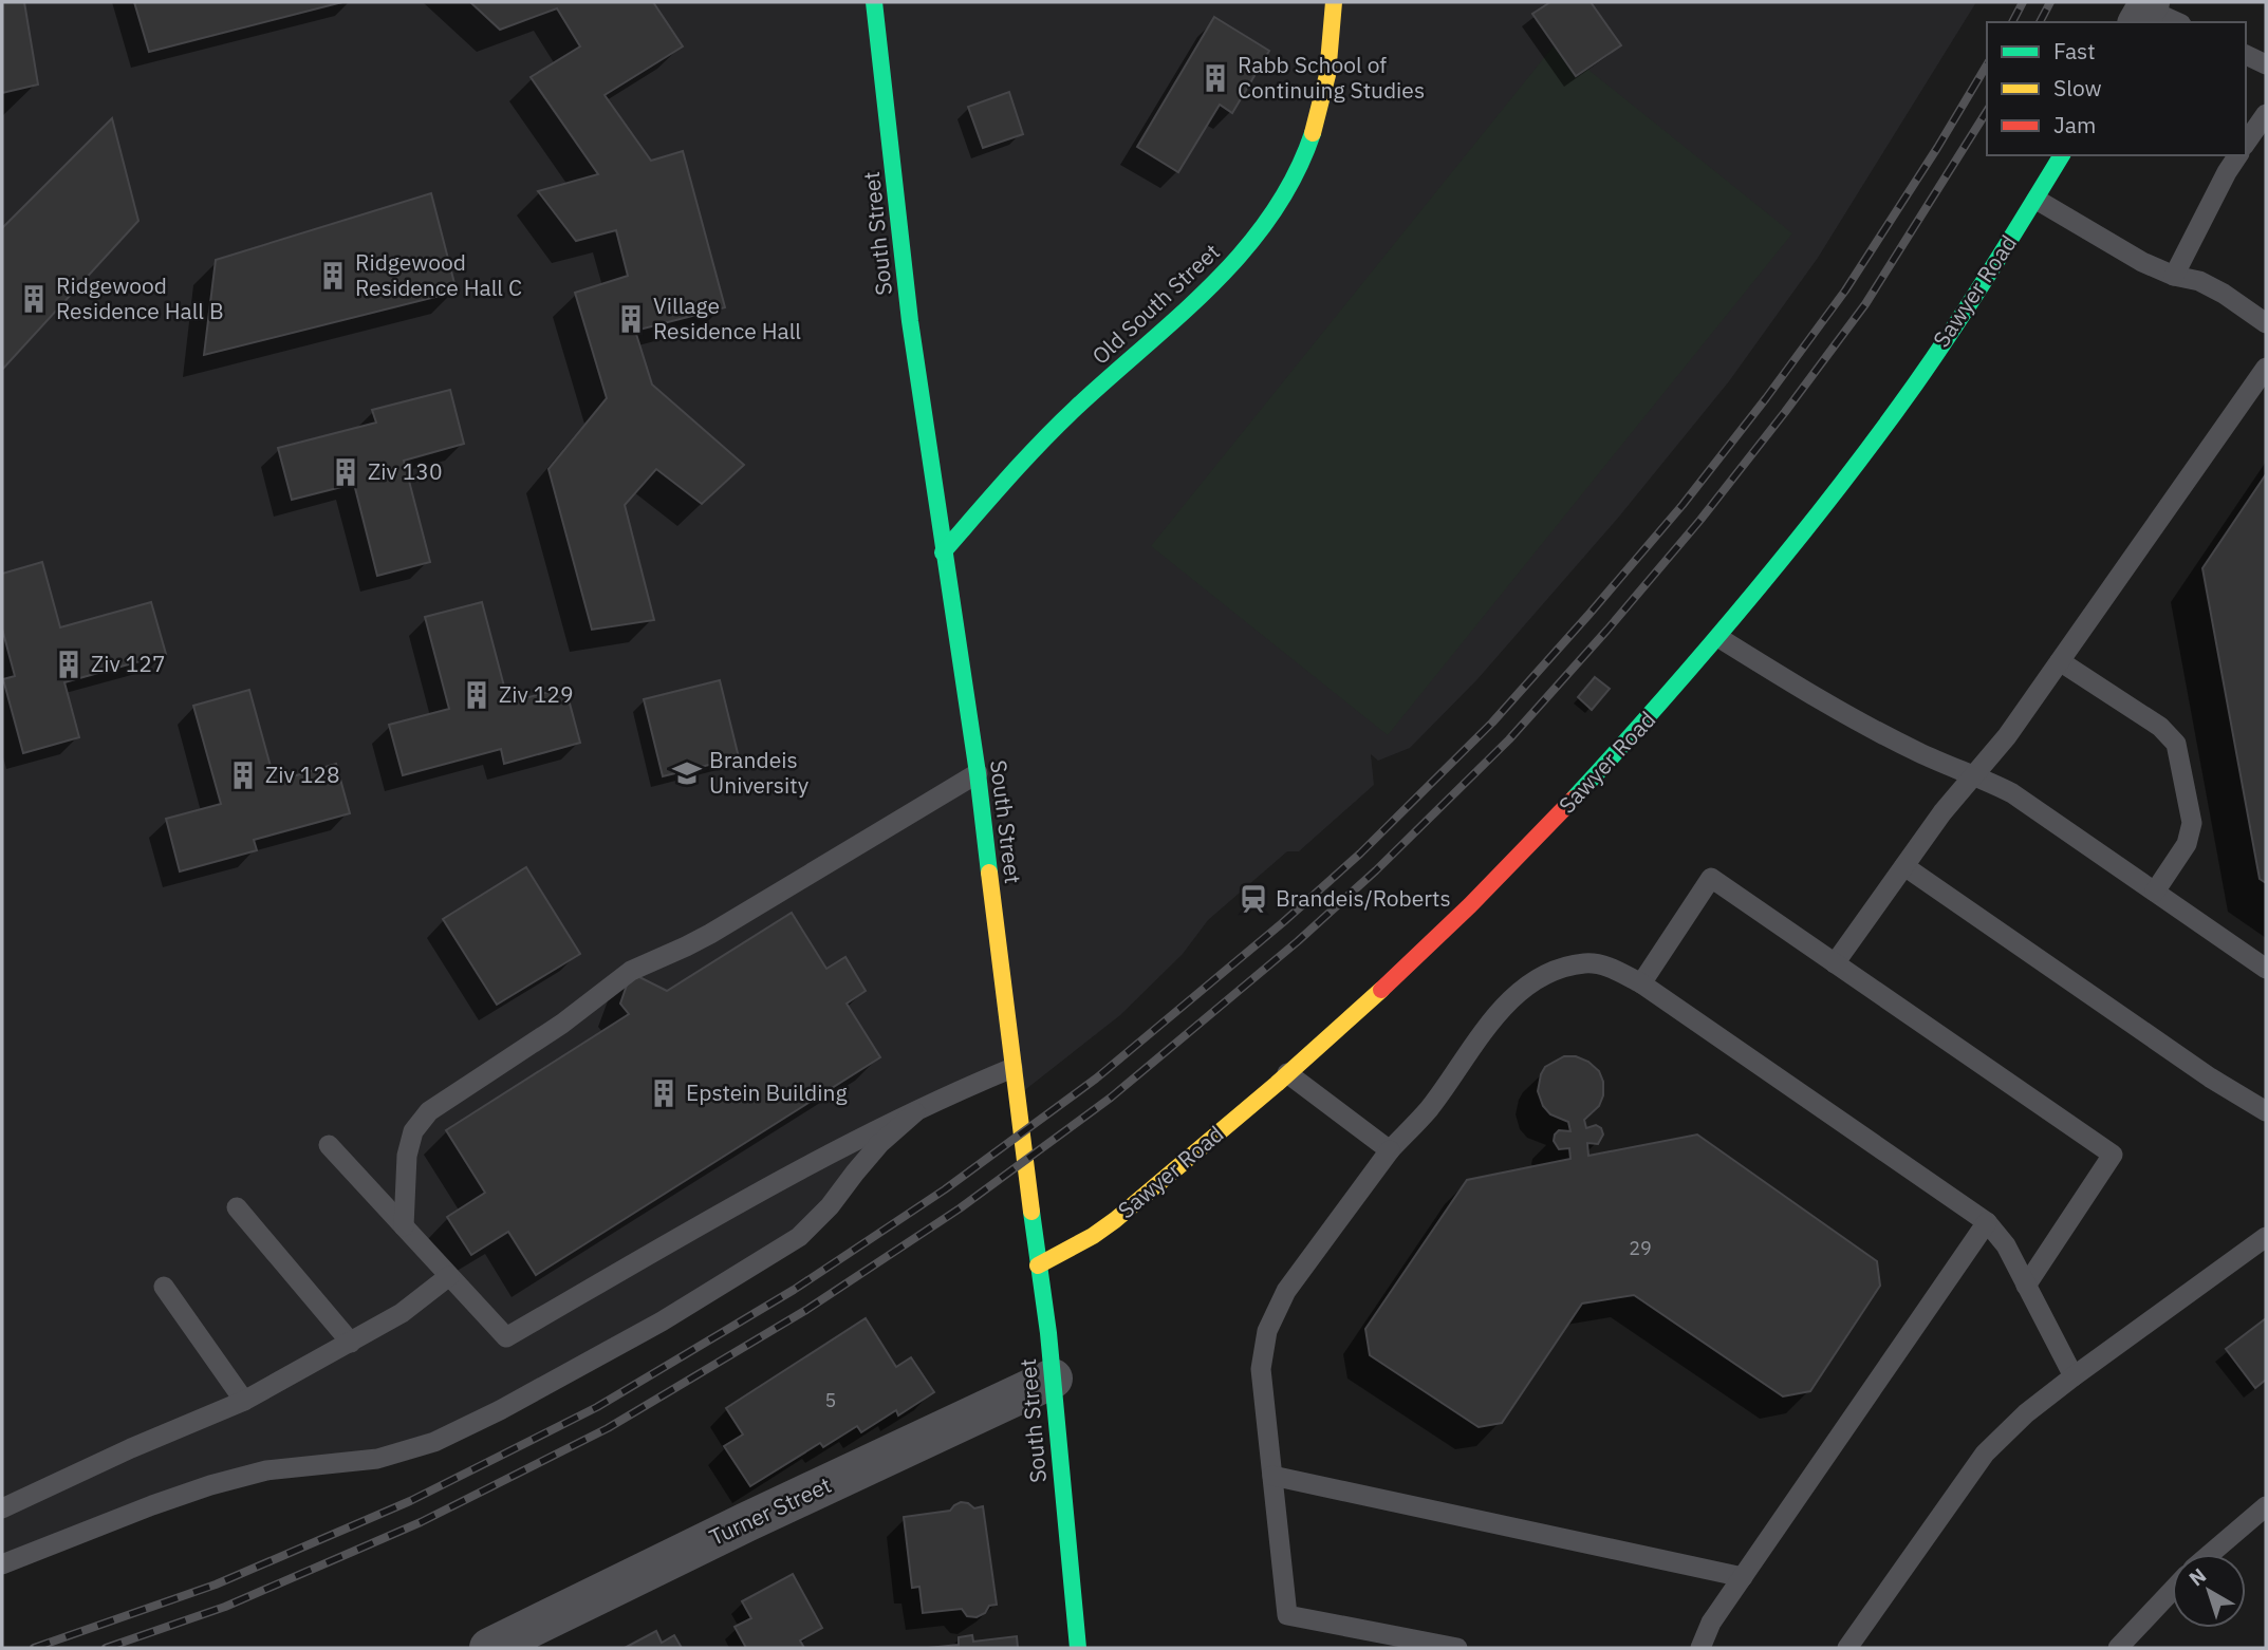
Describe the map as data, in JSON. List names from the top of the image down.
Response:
{
  "streets": {
    "street": [
      "South Street",
      "Sawyer Road",
      "Old South Street",
      "Turner Street"
    ]
  },
  "crossings": [
    ["South Street", "Sawyer Road"],
    ["South Street", "Old South Street"],
    ["South Street", "Turner Street"]
  ],
  "places": {
    "building": [
      "Rabb School of Continuing Studies",
      "Ridgewood Residence Hall C",
      "Ridgewood Residence Hall B",
      "Village Residence Hall",
      "Ziv 130",
      "Ziv 127",
      "Ziv 129",
      "Ziv 128",
      "Epstein Building"
    ],
    "school or university": ["Brandeis University"],
    "station": ["Brandeis/Roberts"]
  },
  "house_numbers": ["29", "5"],
  "legend": ["Fast", "Slow", "Jam"],
  "north": "top left"
}
